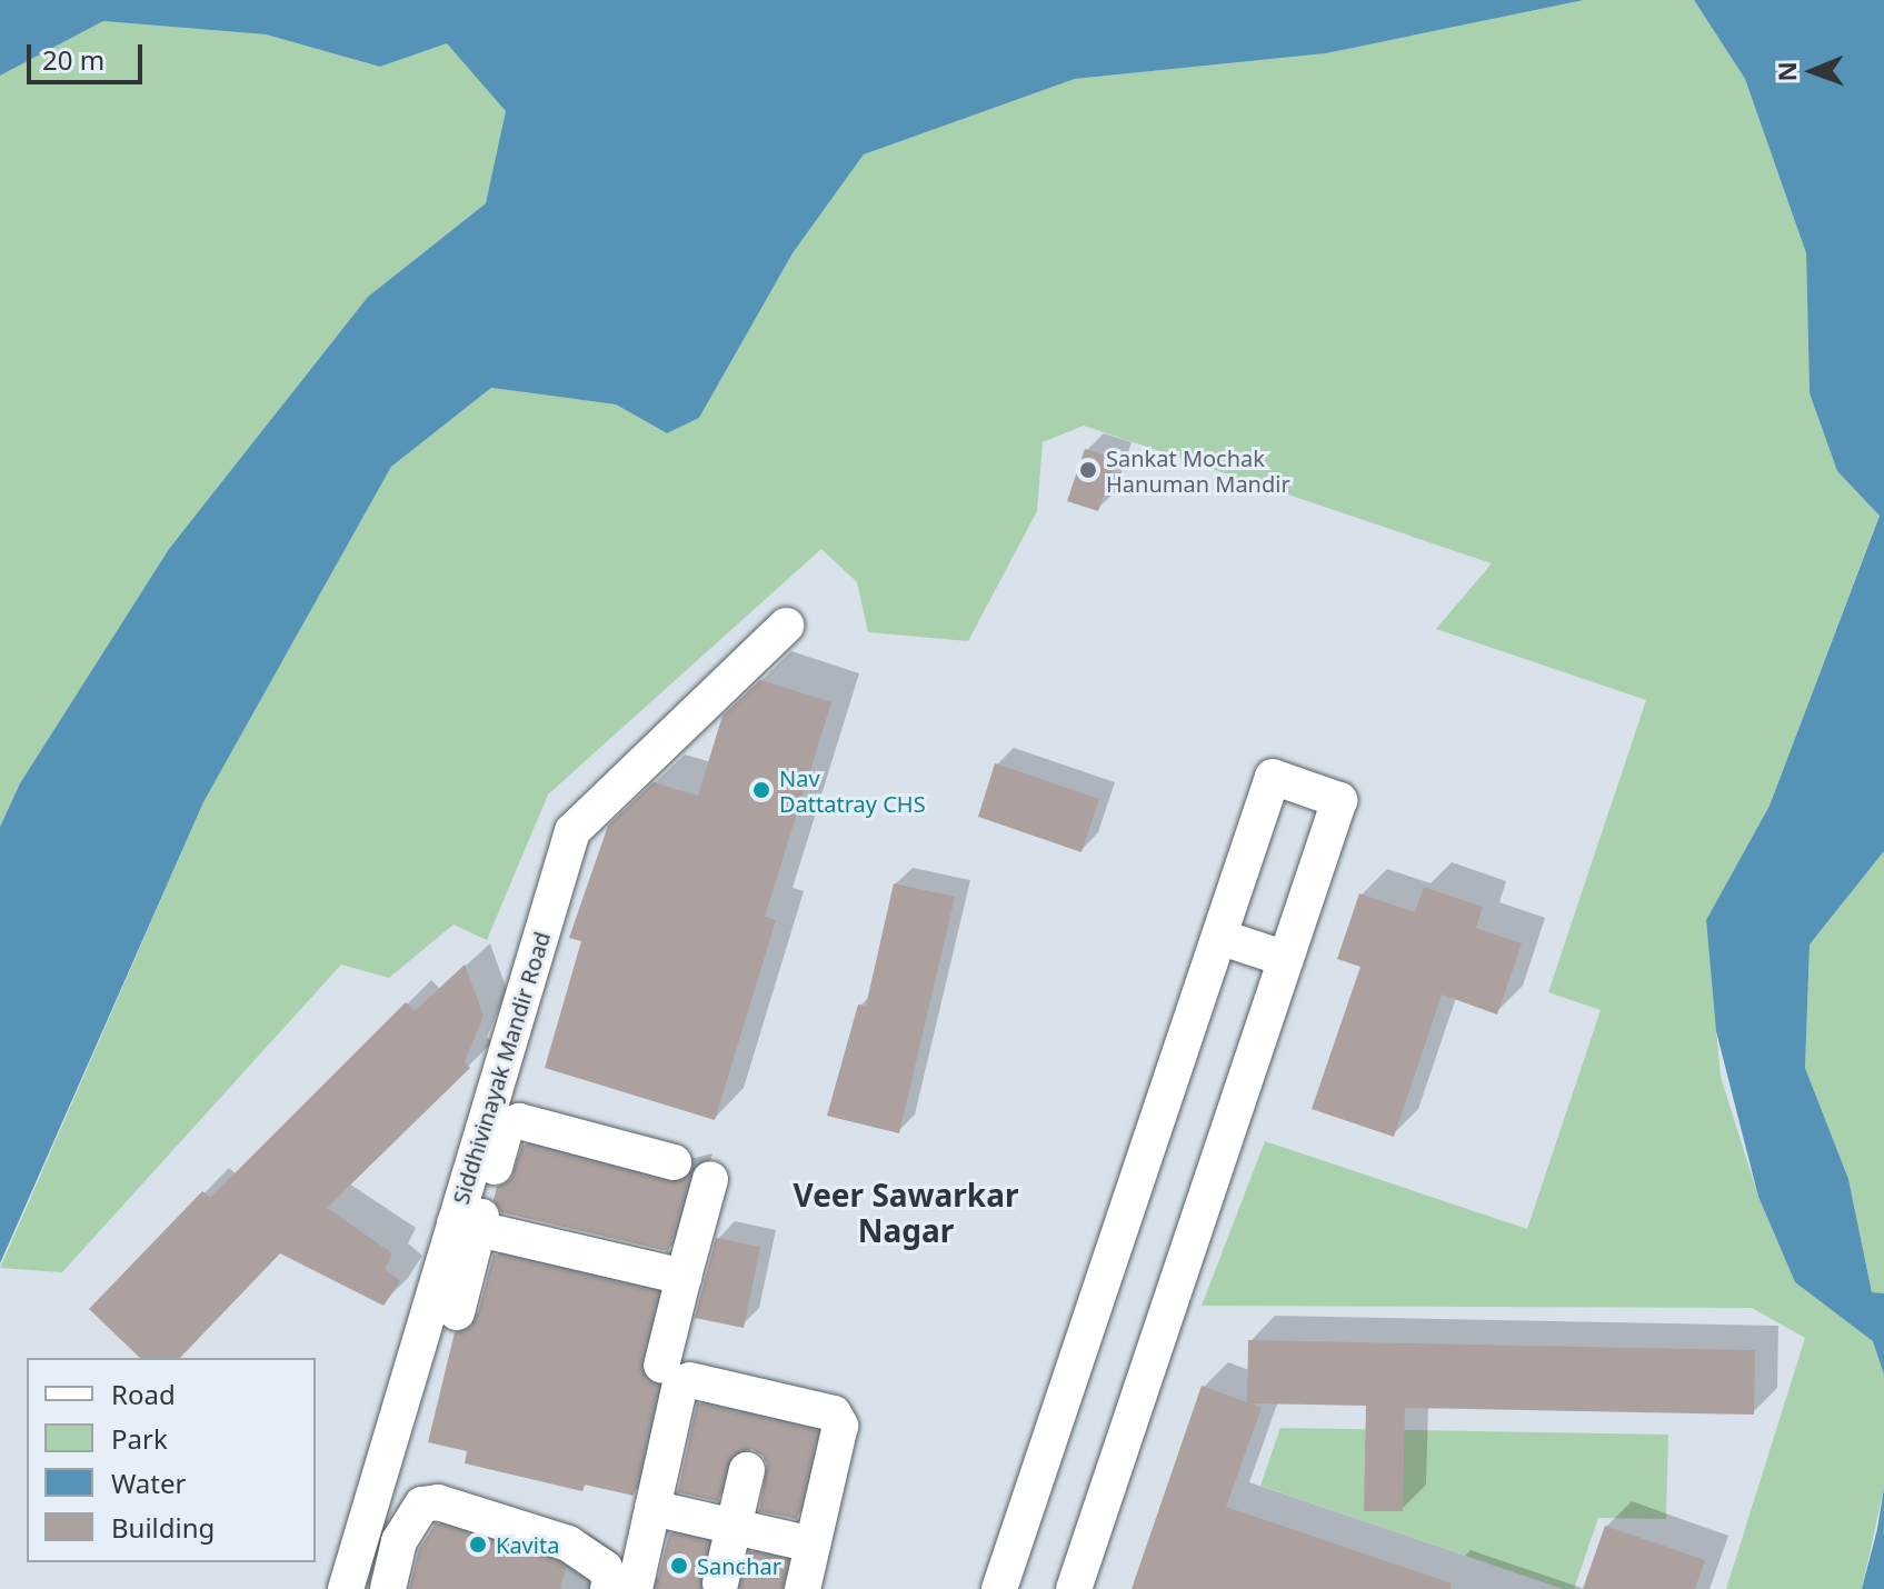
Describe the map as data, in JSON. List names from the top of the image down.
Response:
{
  "streets": {
    "street": ["Siddhivinayak Mandir Road"]
  },
  "districts": ["Veer Sawarkar Nagar"],
  "places": [
    "Sankat Mochak Hanuman Mandir",
    "Nav Dattatray CHS",
    "Kavita",
    "Sanchar"
  ],
  "legend": [
    "Road",
    "Park",
    "Water",
    "Building"
  ],
  "scale_bar": "20 m",
  "north": "left"
}
